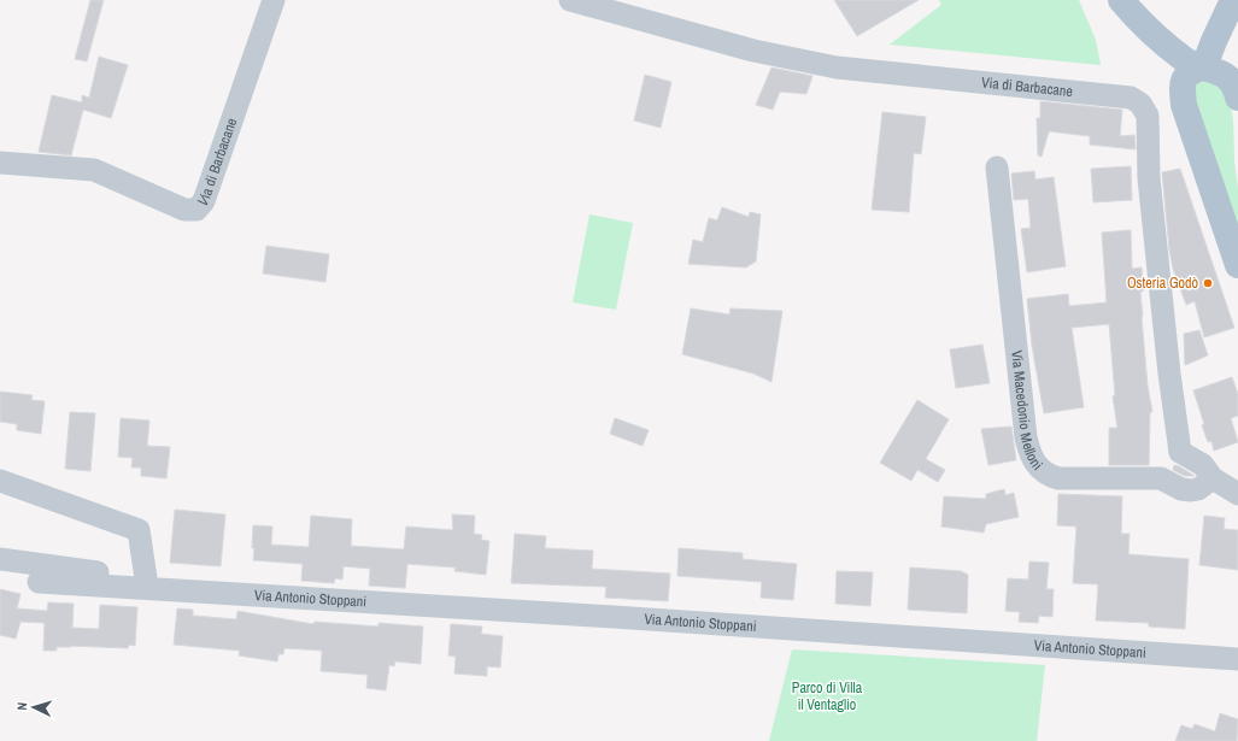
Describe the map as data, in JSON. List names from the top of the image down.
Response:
{
  "streets": {
    "street": ["Via di Barbacane", "Via Macedonio Melloni", "Via Antonio Stoppani"]
  },
  "parks": ["Parco di Villa il Ventaglio"],
  "places": ["Osteria Godò"],
  "north": "left"
}
